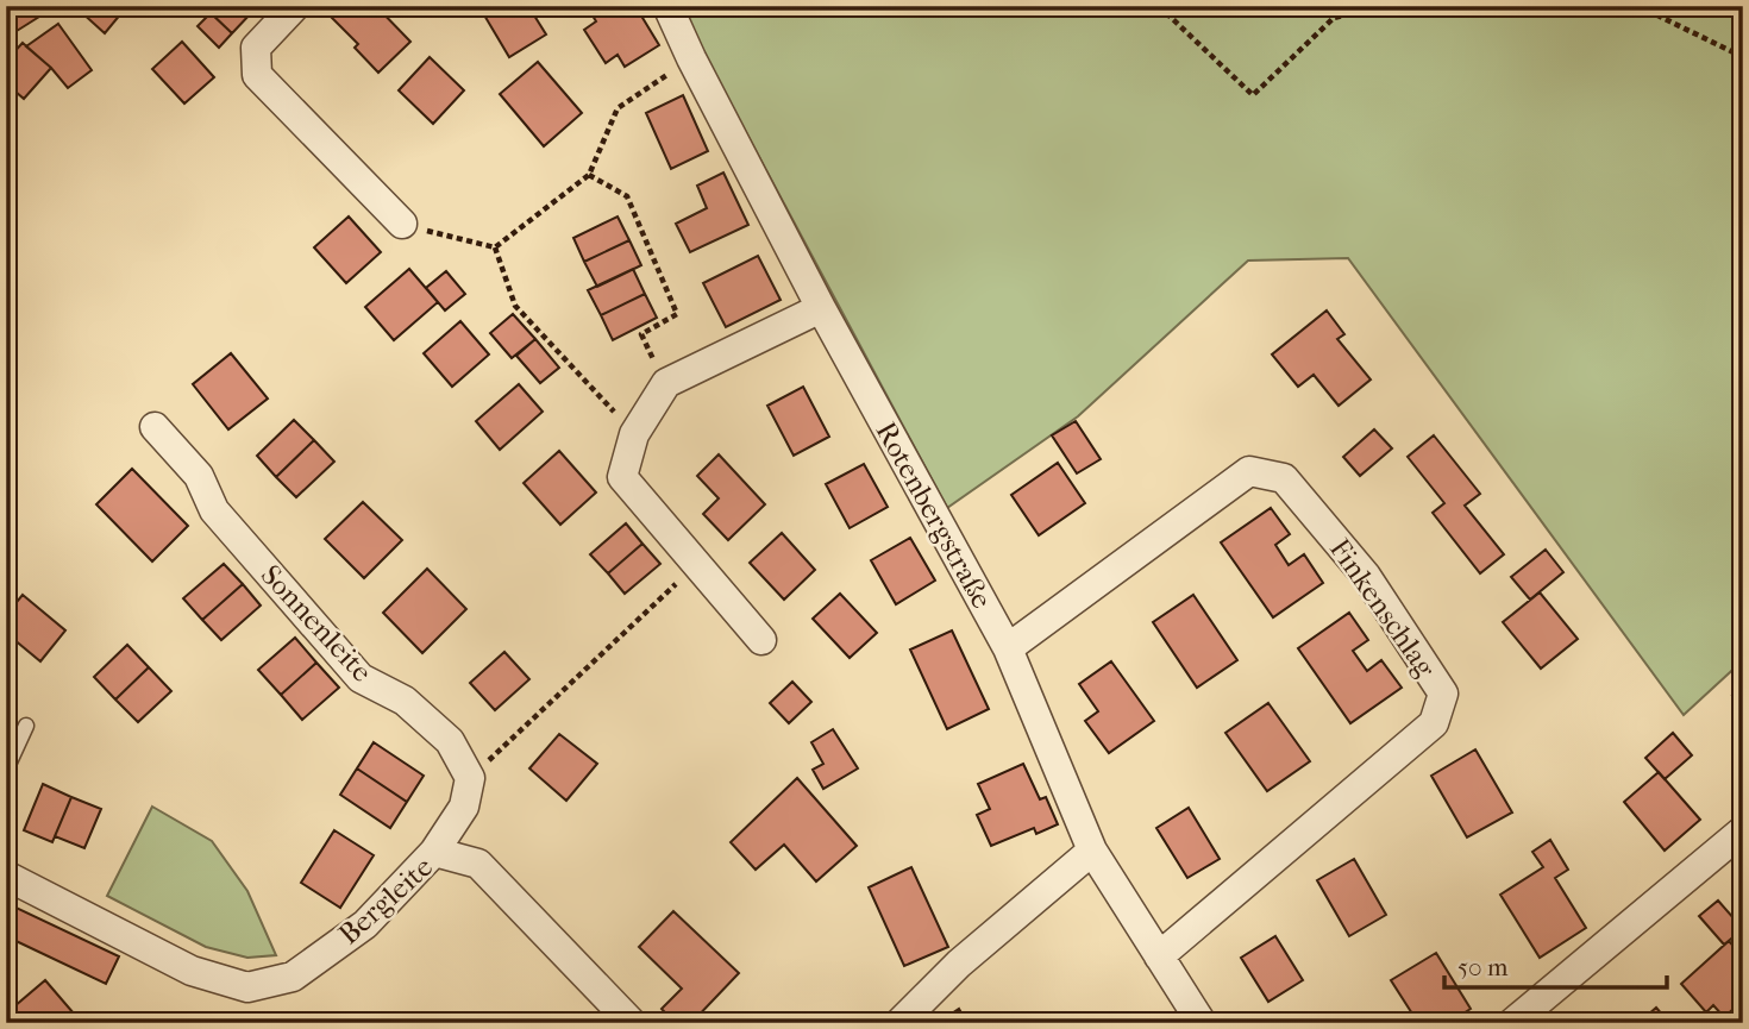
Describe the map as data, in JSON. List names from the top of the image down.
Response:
{
  "streets": {
    "street": [
      "Rotenbergstraße",
      "Finkenschlag",
      "Sonnenleite",
      "Bergleite"
    ]
  },
  "crossings": [
    ["Rotenbergstraße", "Finkenschlag"]
  ],
  "scale_bar": "50 m"
}
